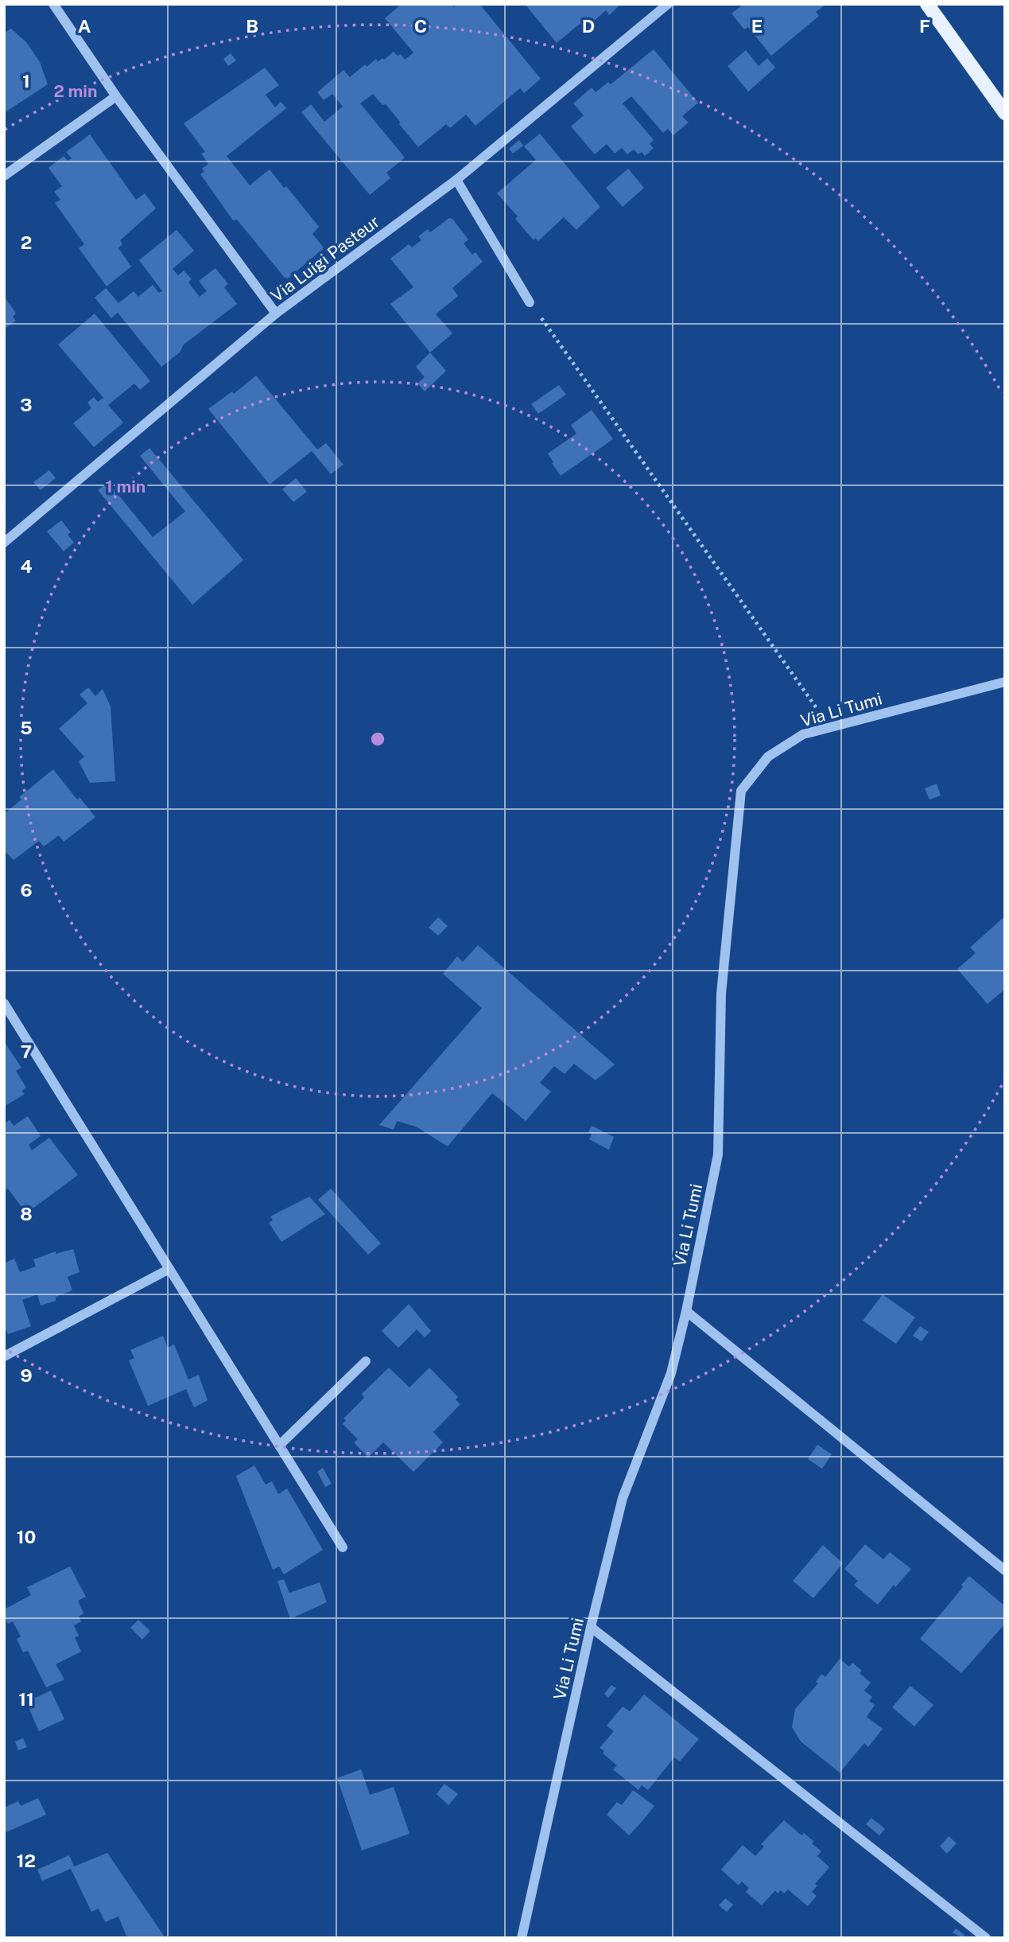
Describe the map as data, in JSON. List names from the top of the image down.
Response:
{
  "streets": {
    "street": ["Via Luigi Pasteur", "Via Li Tumi"]
  },
  "grid": {
    "columns": [
      "A",
      "B",
      "C",
      "D",
      "E",
      "F"
    ],
    "rows": [
      "1",
      "2",
      "3",
      "4",
      "5",
      "6",
      "7",
      "8",
      "9",
      "10",
      "11",
      "12"
    ]
  },
  "rings": ["2 min", "1 min"]
}
